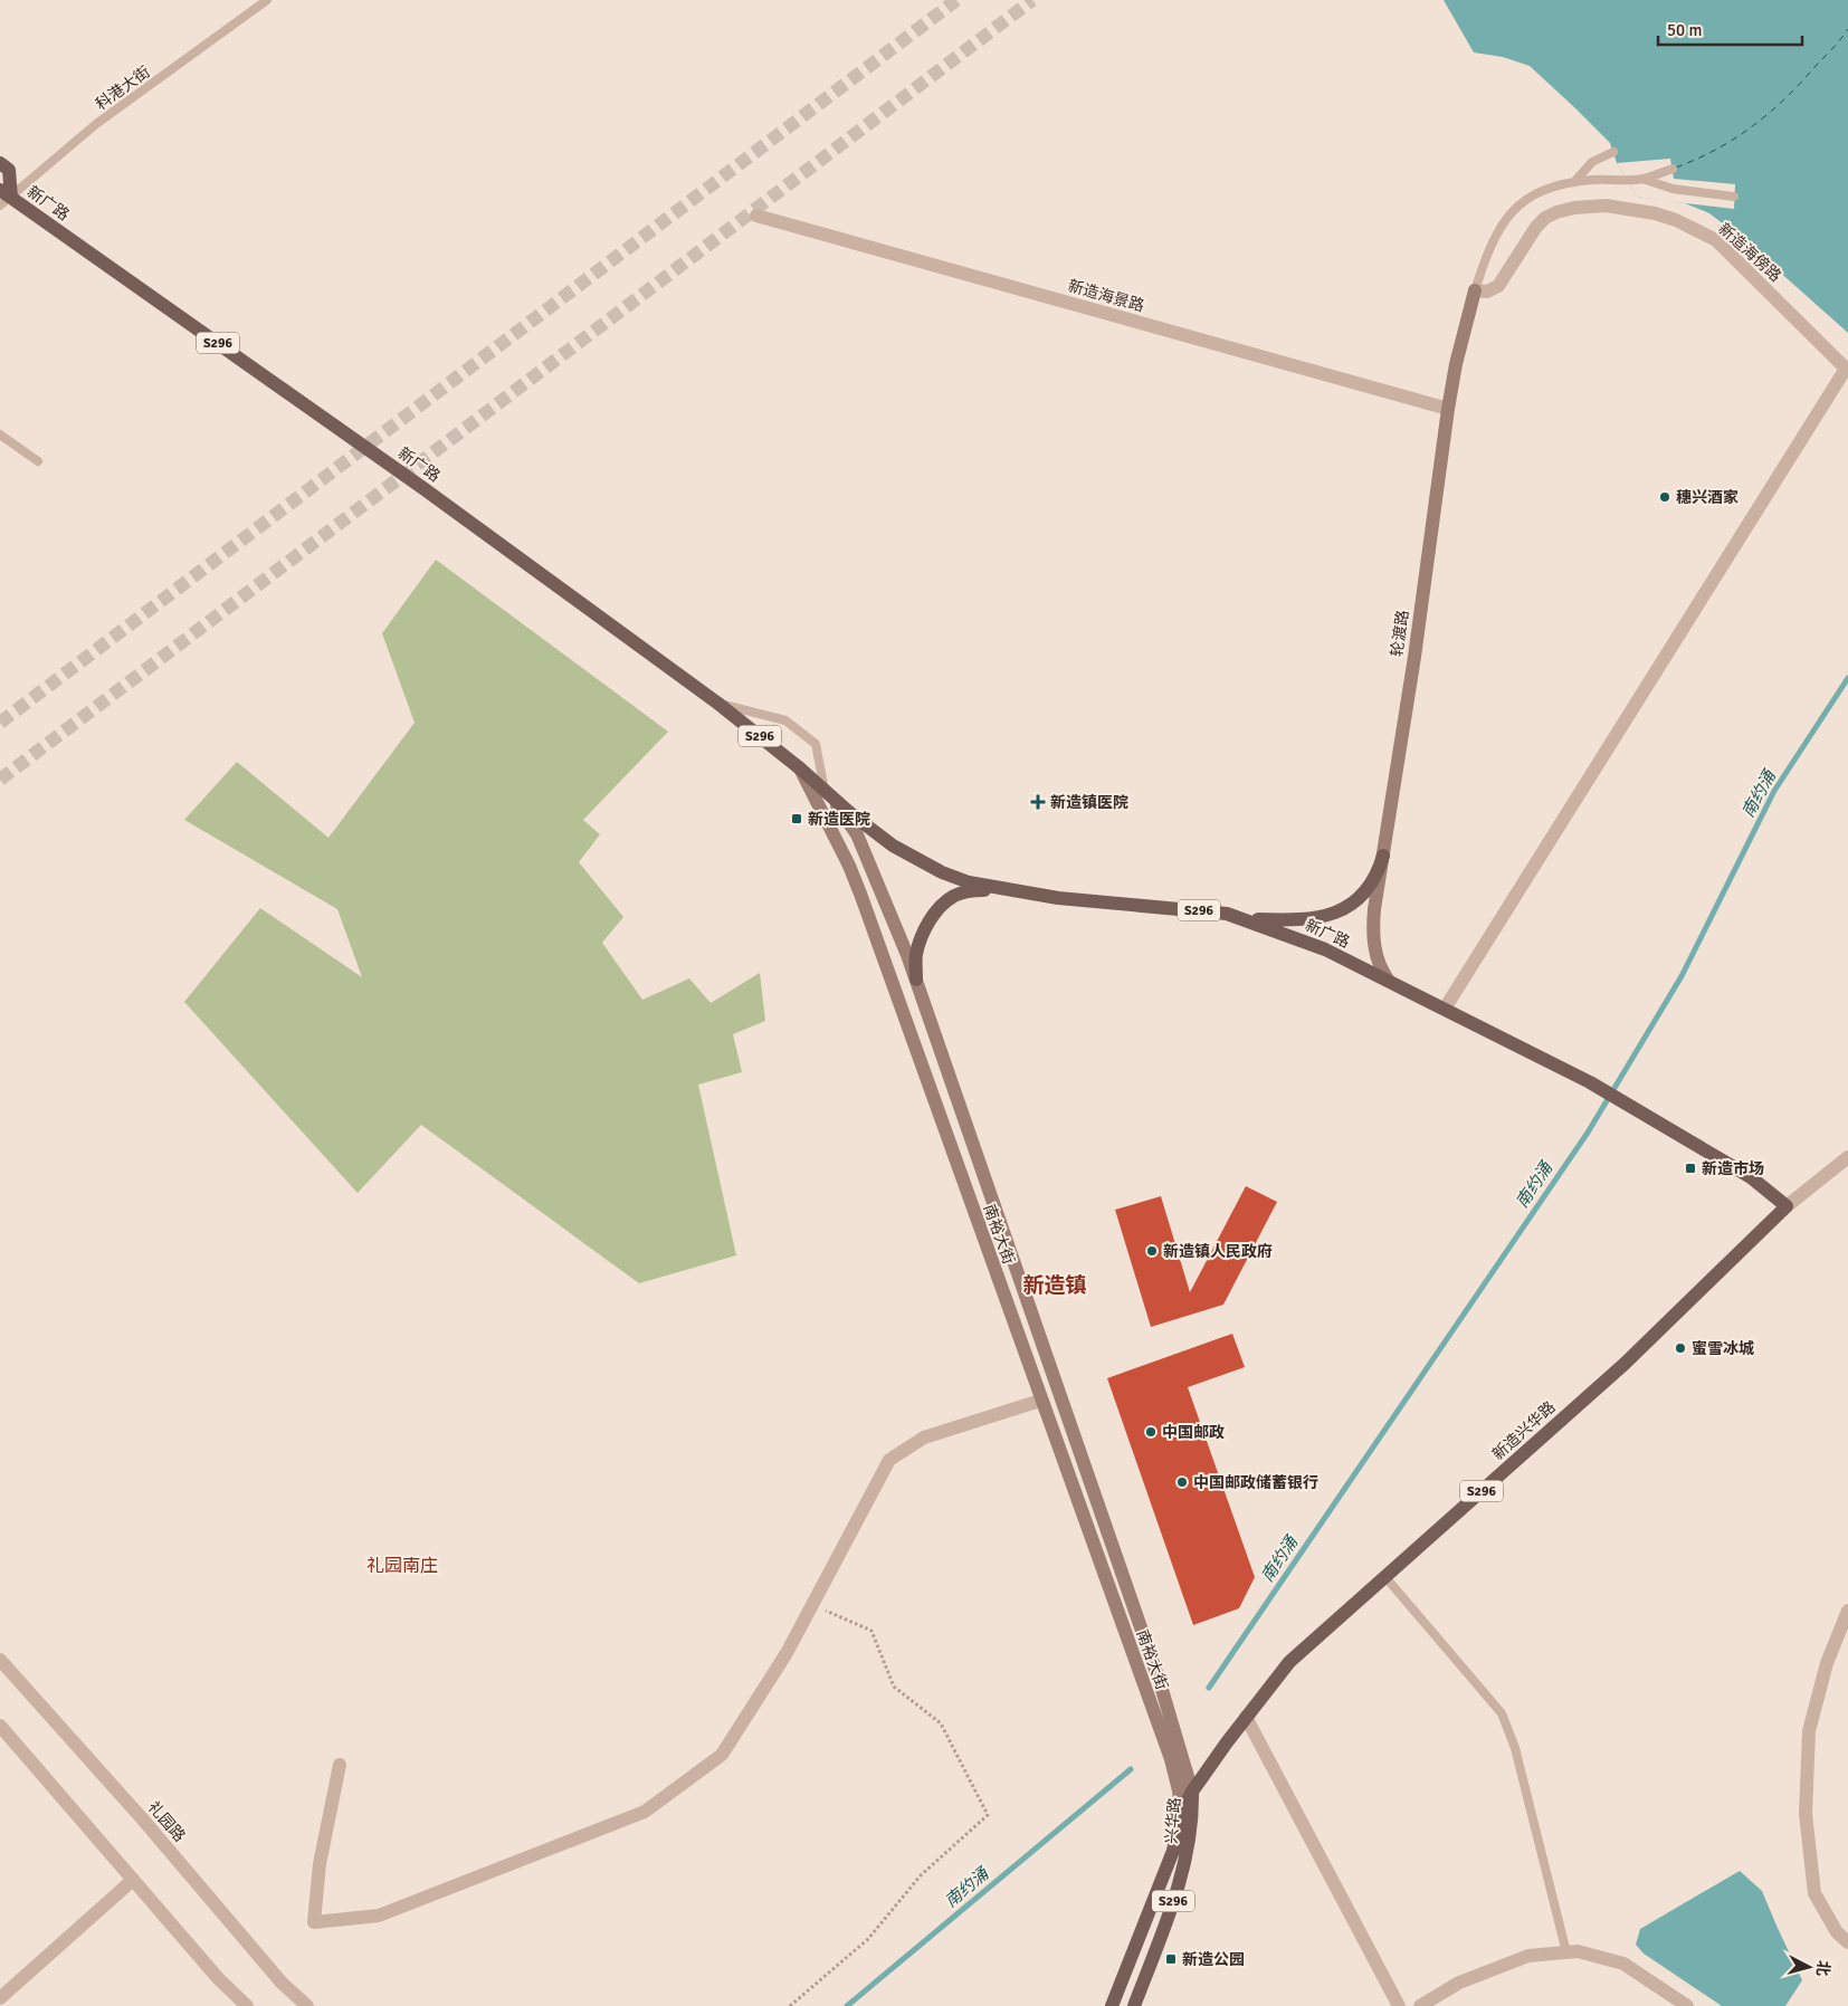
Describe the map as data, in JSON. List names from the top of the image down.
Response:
{
  "streets": {
    "main road": [
      "新广路",
      "S296",
      "轮渡路",
      "南裕大街",
      "新造兴华路",
      "兴华路"
    ],
    "street": ["新造海傍路", "新造海景路", "礼园路"],
    "lane": ["科港大街"]
  },
  "crossings": [
    ["科港大街", "新广路"],
    ["新广路", "S296"],
    ["新广路", "轮渡路"],
    ["新广路", "南裕大街"],
    ["新广路", "新造兴华路"],
    ["新造海傍路", "轮渡路"],
    ["新造海景路", "轮渡路"],
    ["S296", "南裕大街"],
    ["南裕大街", "新造兴华路"],
    ["南裕大街", "兴华路"],
    ["新造兴华路", "兴华路"]
  ],
  "districts": ["新造镇", "礼园南庄"],
  "water": ["南约涌"],
  "places": {
    "other": [
      "穗兴酒家",
      "新造镇人民政府",
      "蜜雪冰城",
      "中国邮政",
      "中国邮政储蓄银行"
    ],
    "health": ["新造镇医院"],
    "transit": ["新造医院", "新造市场", "新造公园"]
  },
  "scale_bar": "50 m",
  "north": "right"
}
